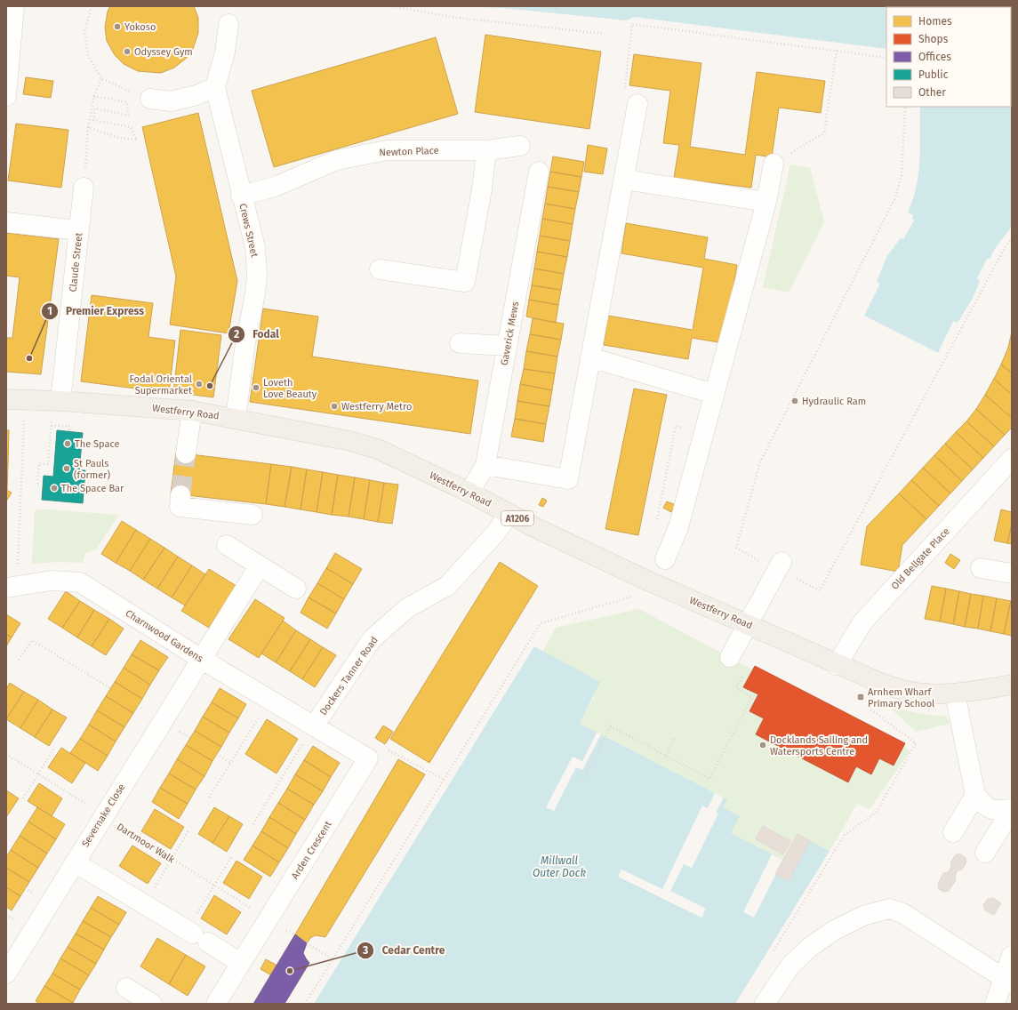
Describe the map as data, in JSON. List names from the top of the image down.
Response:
{
  "streets": {
    "main road": ["Westferry Road", "A1206"],
    "street": [
      "Newton Place",
      "Crews Street",
      "Claude Street",
      "Gaverick Mews",
      "Old Bellgate Place",
      "Charnwood Gardens",
      "Dockers Tanner Road",
      "Severnake Close",
      "Arden Crescent"
    ],
    "path": ["Dartmoor Walk"]
  },
  "crossings": [
    ["Newton Place", "Crews Street"],
    ["Crews Street", "Westferry Road"],
    ["Claude Street", "Westferry Road"],
    ["Gaverick Mews", "Westferry Road"],
    ["Westferry Road", "Old Bellgate Place"],
    ["Westferry Road", "Dockers Tanner Road"],
    ["Charnwood Gardens", "Dockers Tanner Road"],
    ["Charnwood Gardens", "Severnake Close"],
    ["Severnake Close", "Dartmoor Walk"],
    ["Dartmoor Walk", "Arden Crescent"]
  ],
  "water": ["Millwall Outer Dock"],
  "places": {
    "other": [
      "Yokoso",
      "Odyssey Gym",
      "Premier Express",
      "Fodal Oriental Supermarket",
      "Fodal",
      "Loveth Love Beauty",
      "Hydraulic Ram",
      "Westferry Metro",
      "The Space",
      "St Pauls (former)",
      "The Space Bar",
      "Docklands Sailing and Watersports Centre",
      "Cedar Centre"
    ],
    "transit": ["Arnhem Wharf Primary School"]
  },
  "legend": [
    "Homes",
    "Shops",
    "Offices",
    "Public",
    "Other"
  ]
}
